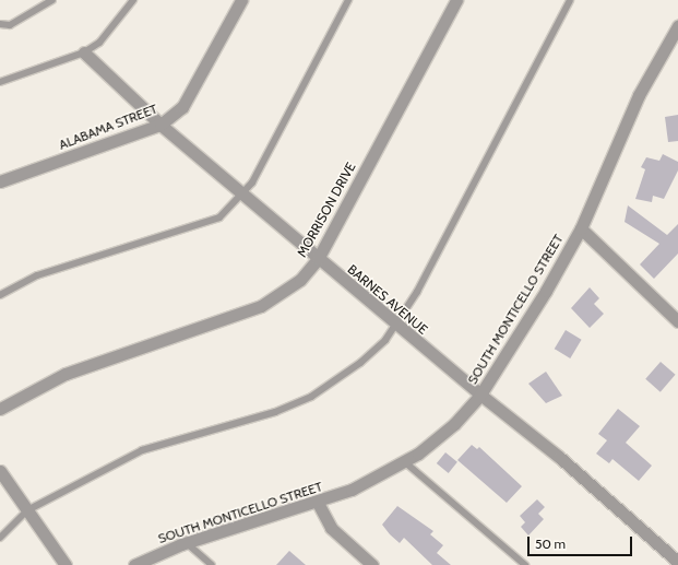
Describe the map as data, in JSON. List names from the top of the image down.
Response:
{
  "streets": {
    "street": [
      "ALABAMA STREET",
      "MORRISON DRIVE",
      "BARNES AVENUE",
      "SOUTH MONTICELLO STREET"
    ]
  },
  "crossings": [
    ["ALABAMA STREET", "BARNES AVENUE"],
    ["MORRISON DRIVE", "BARNES AVENUE"],
    ["BARNES AVENUE", "SOUTH MONTICELLO STREET"]
  ],
  "scale_bar": "50 m"
}
